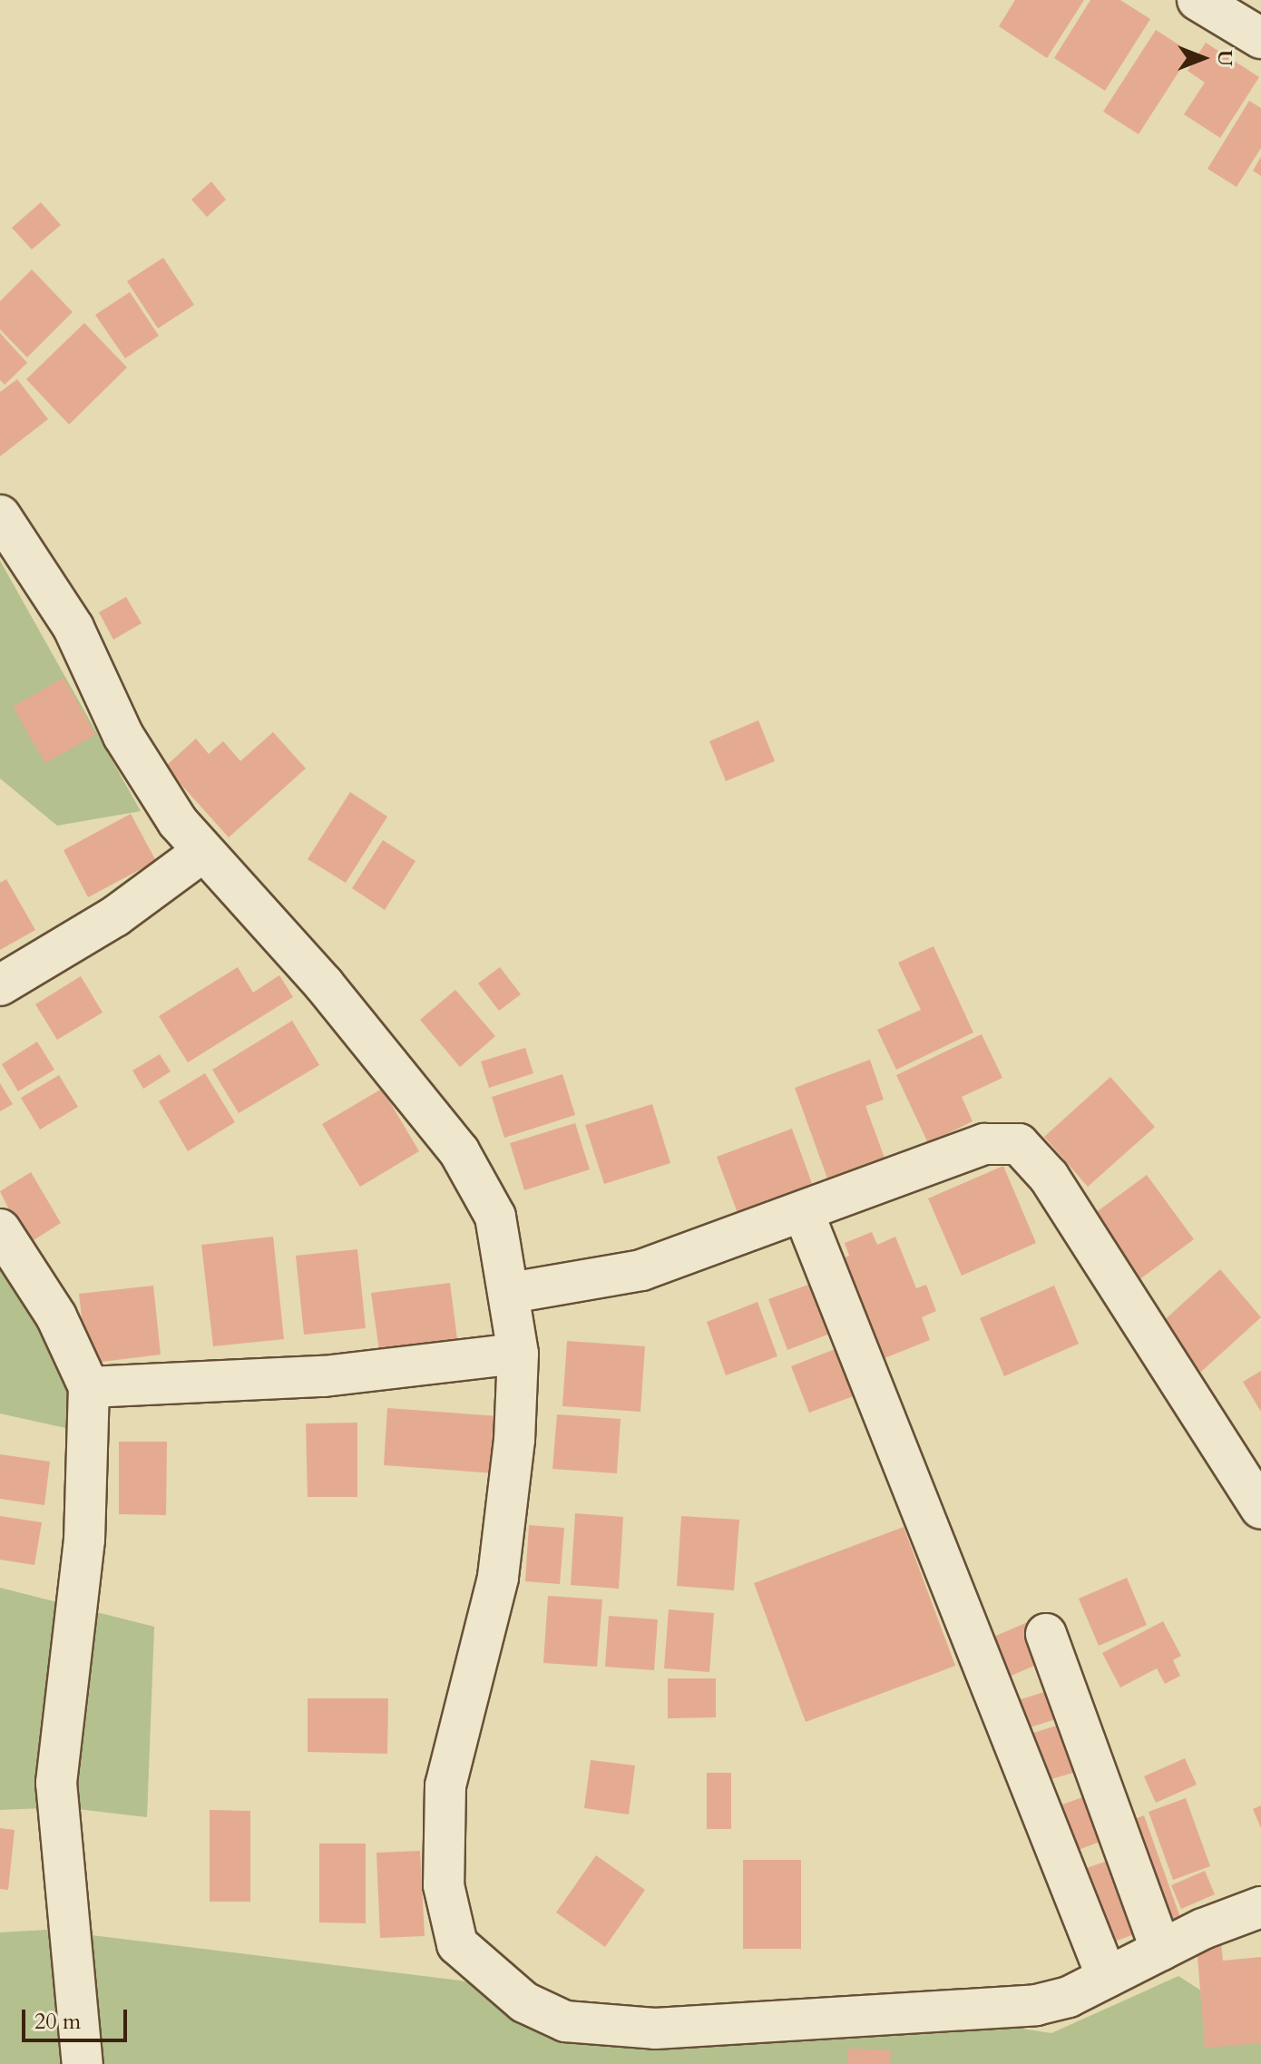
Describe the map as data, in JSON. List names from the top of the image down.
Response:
{
  "scale_bar": "20 m",
  "north": "right"
}
